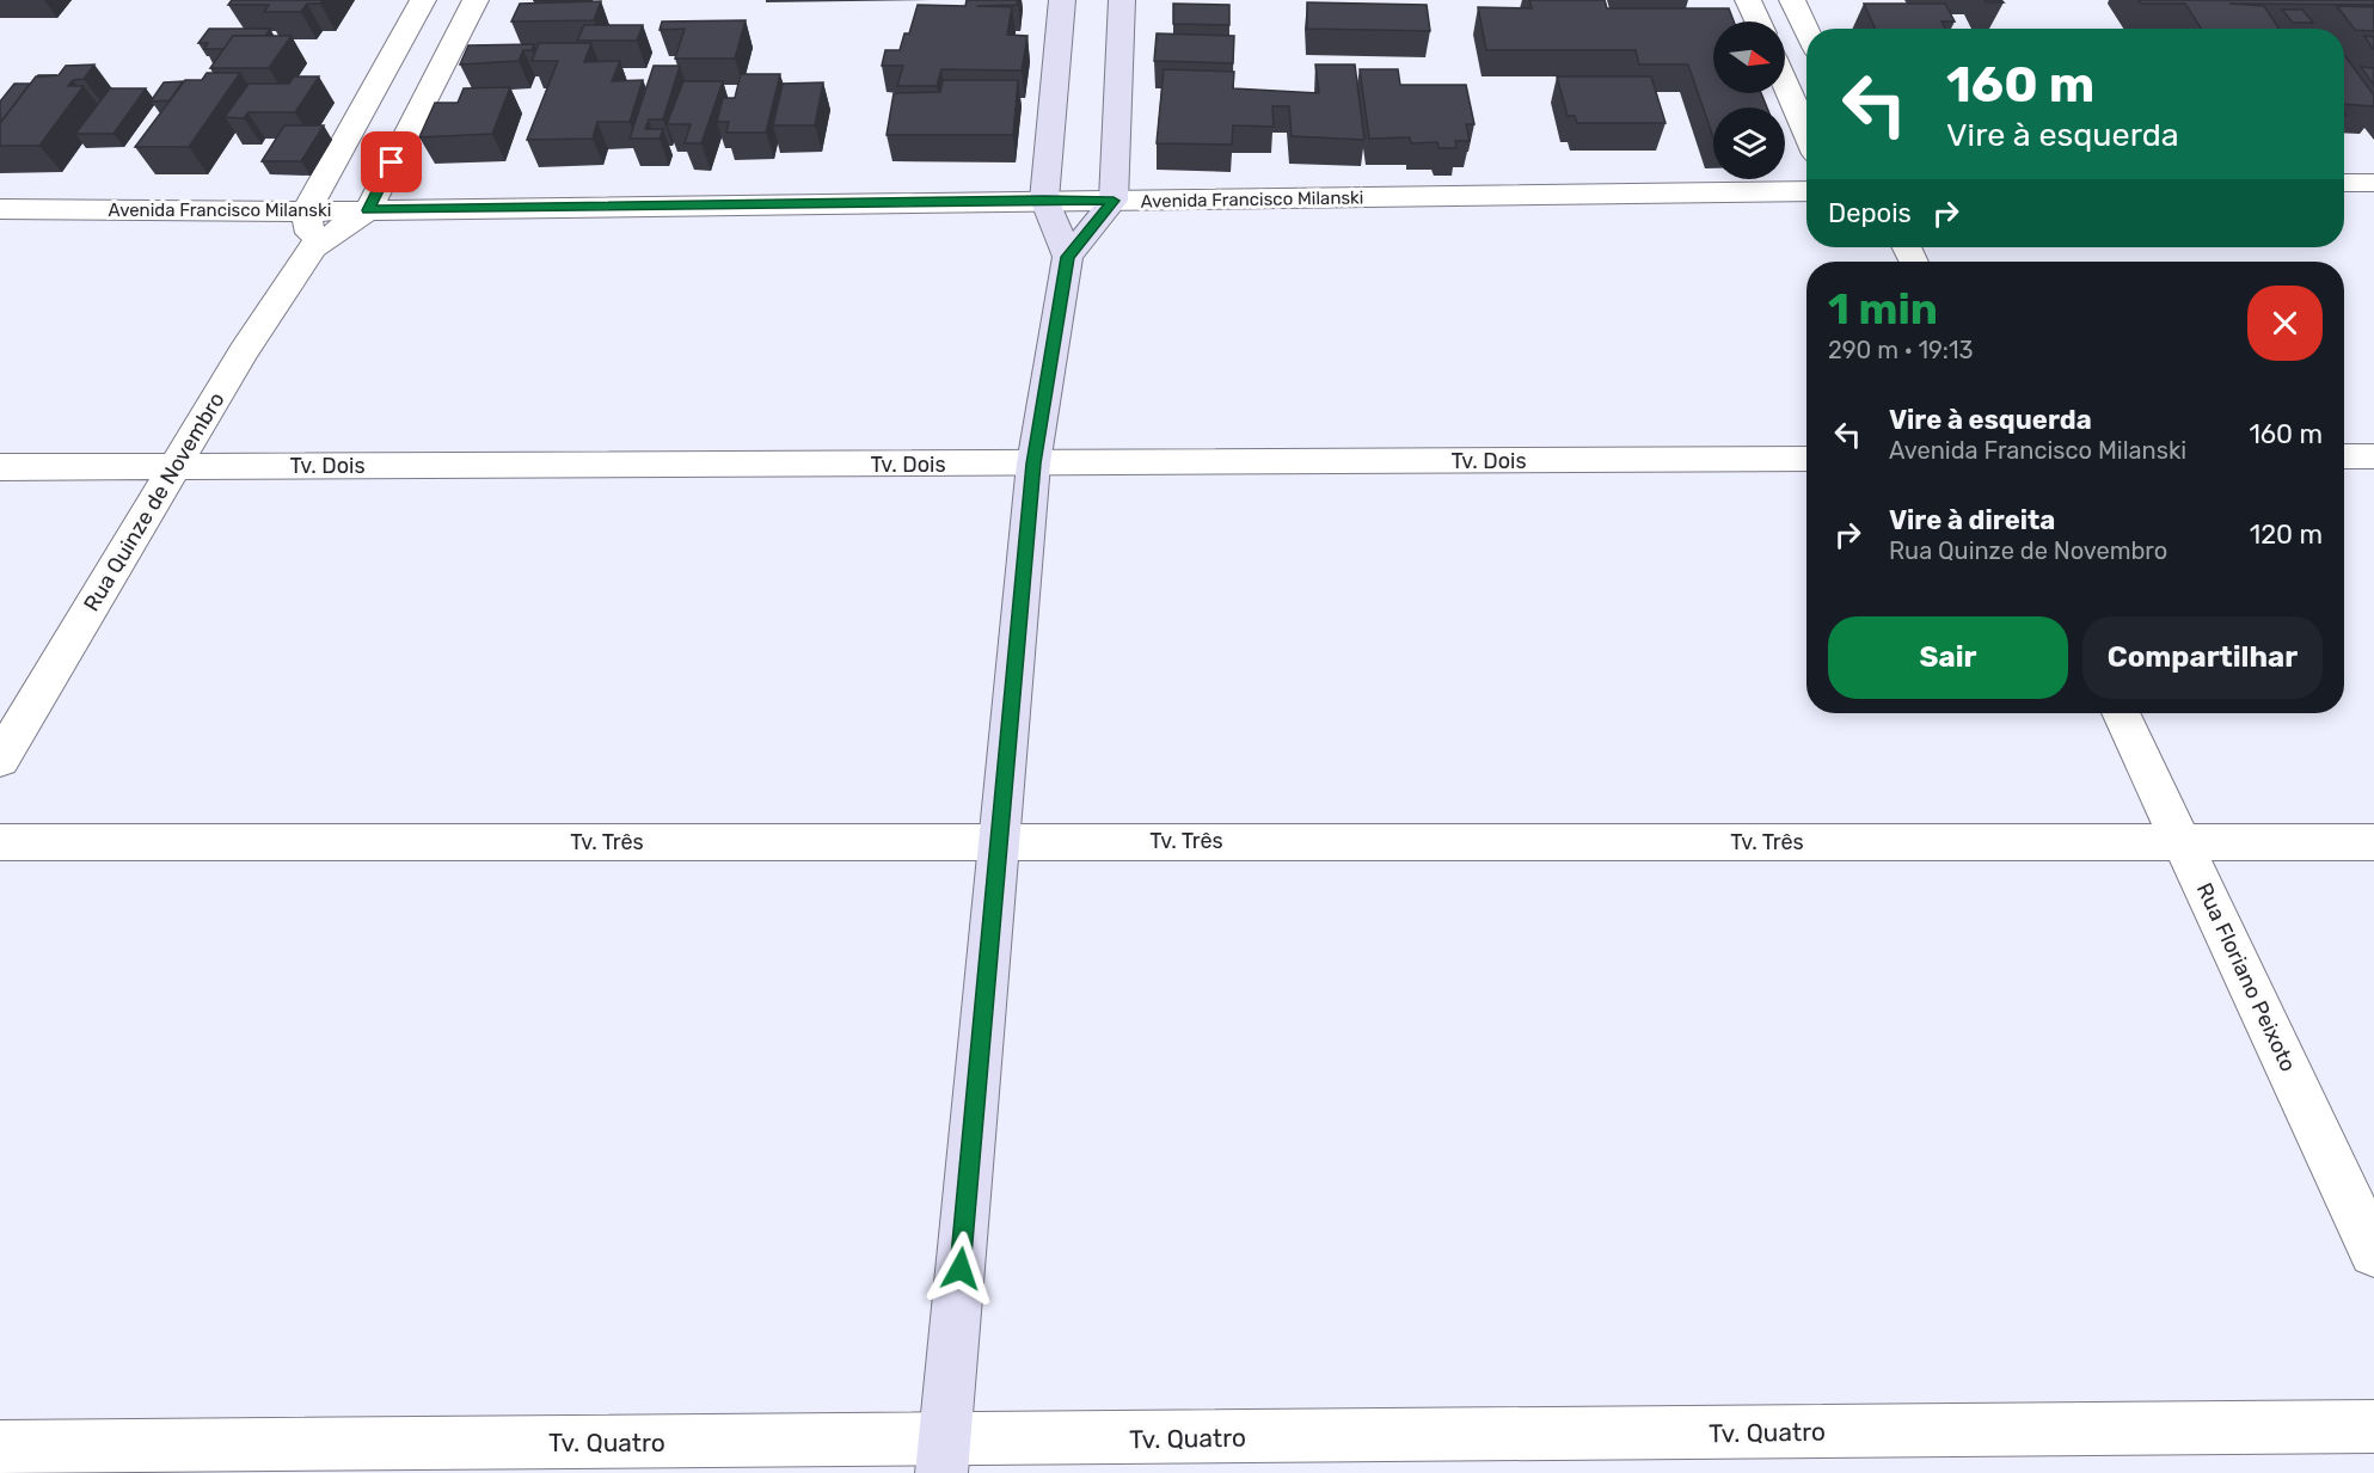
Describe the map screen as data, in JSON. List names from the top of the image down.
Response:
{
  "streets": {
    "street": [
      "Avenida Francisco Milanski",
      "Tv. Dois",
      "Rua Quinze de Novembro",
      "Tv. Três",
      "Rua Floriano Peixoto",
      "Tv. Quatro"
    ]
  },
  "crossings": [
    ["Avenida Francisco Milanski", "Rua Quinze de Novembro"],
    ["Tv. Dois", "Rua Quinze de Novembro"],
    ["Tv. Três", "Rua Floriano Peixoto"]
  ],
  "north": "right",
  "page": {
    "turn": ["160 m", "Vire à esquerda"],
    "then": "Depois",
    "heading": ["1 min", "290 m · 19:13"],
    "list": [
      {
        "name": "Vire à esquerda",
        "note": "Avenida Francisco Milanski",
        "value": "160 m"
      },
      {
        "name": "Vire à direita",
        "note": "Rua Quinze de Novembro",
        "value": "120 m"
      }
    ],
    "buttons": ["Sair", "Compartilhar"]
  }
}
